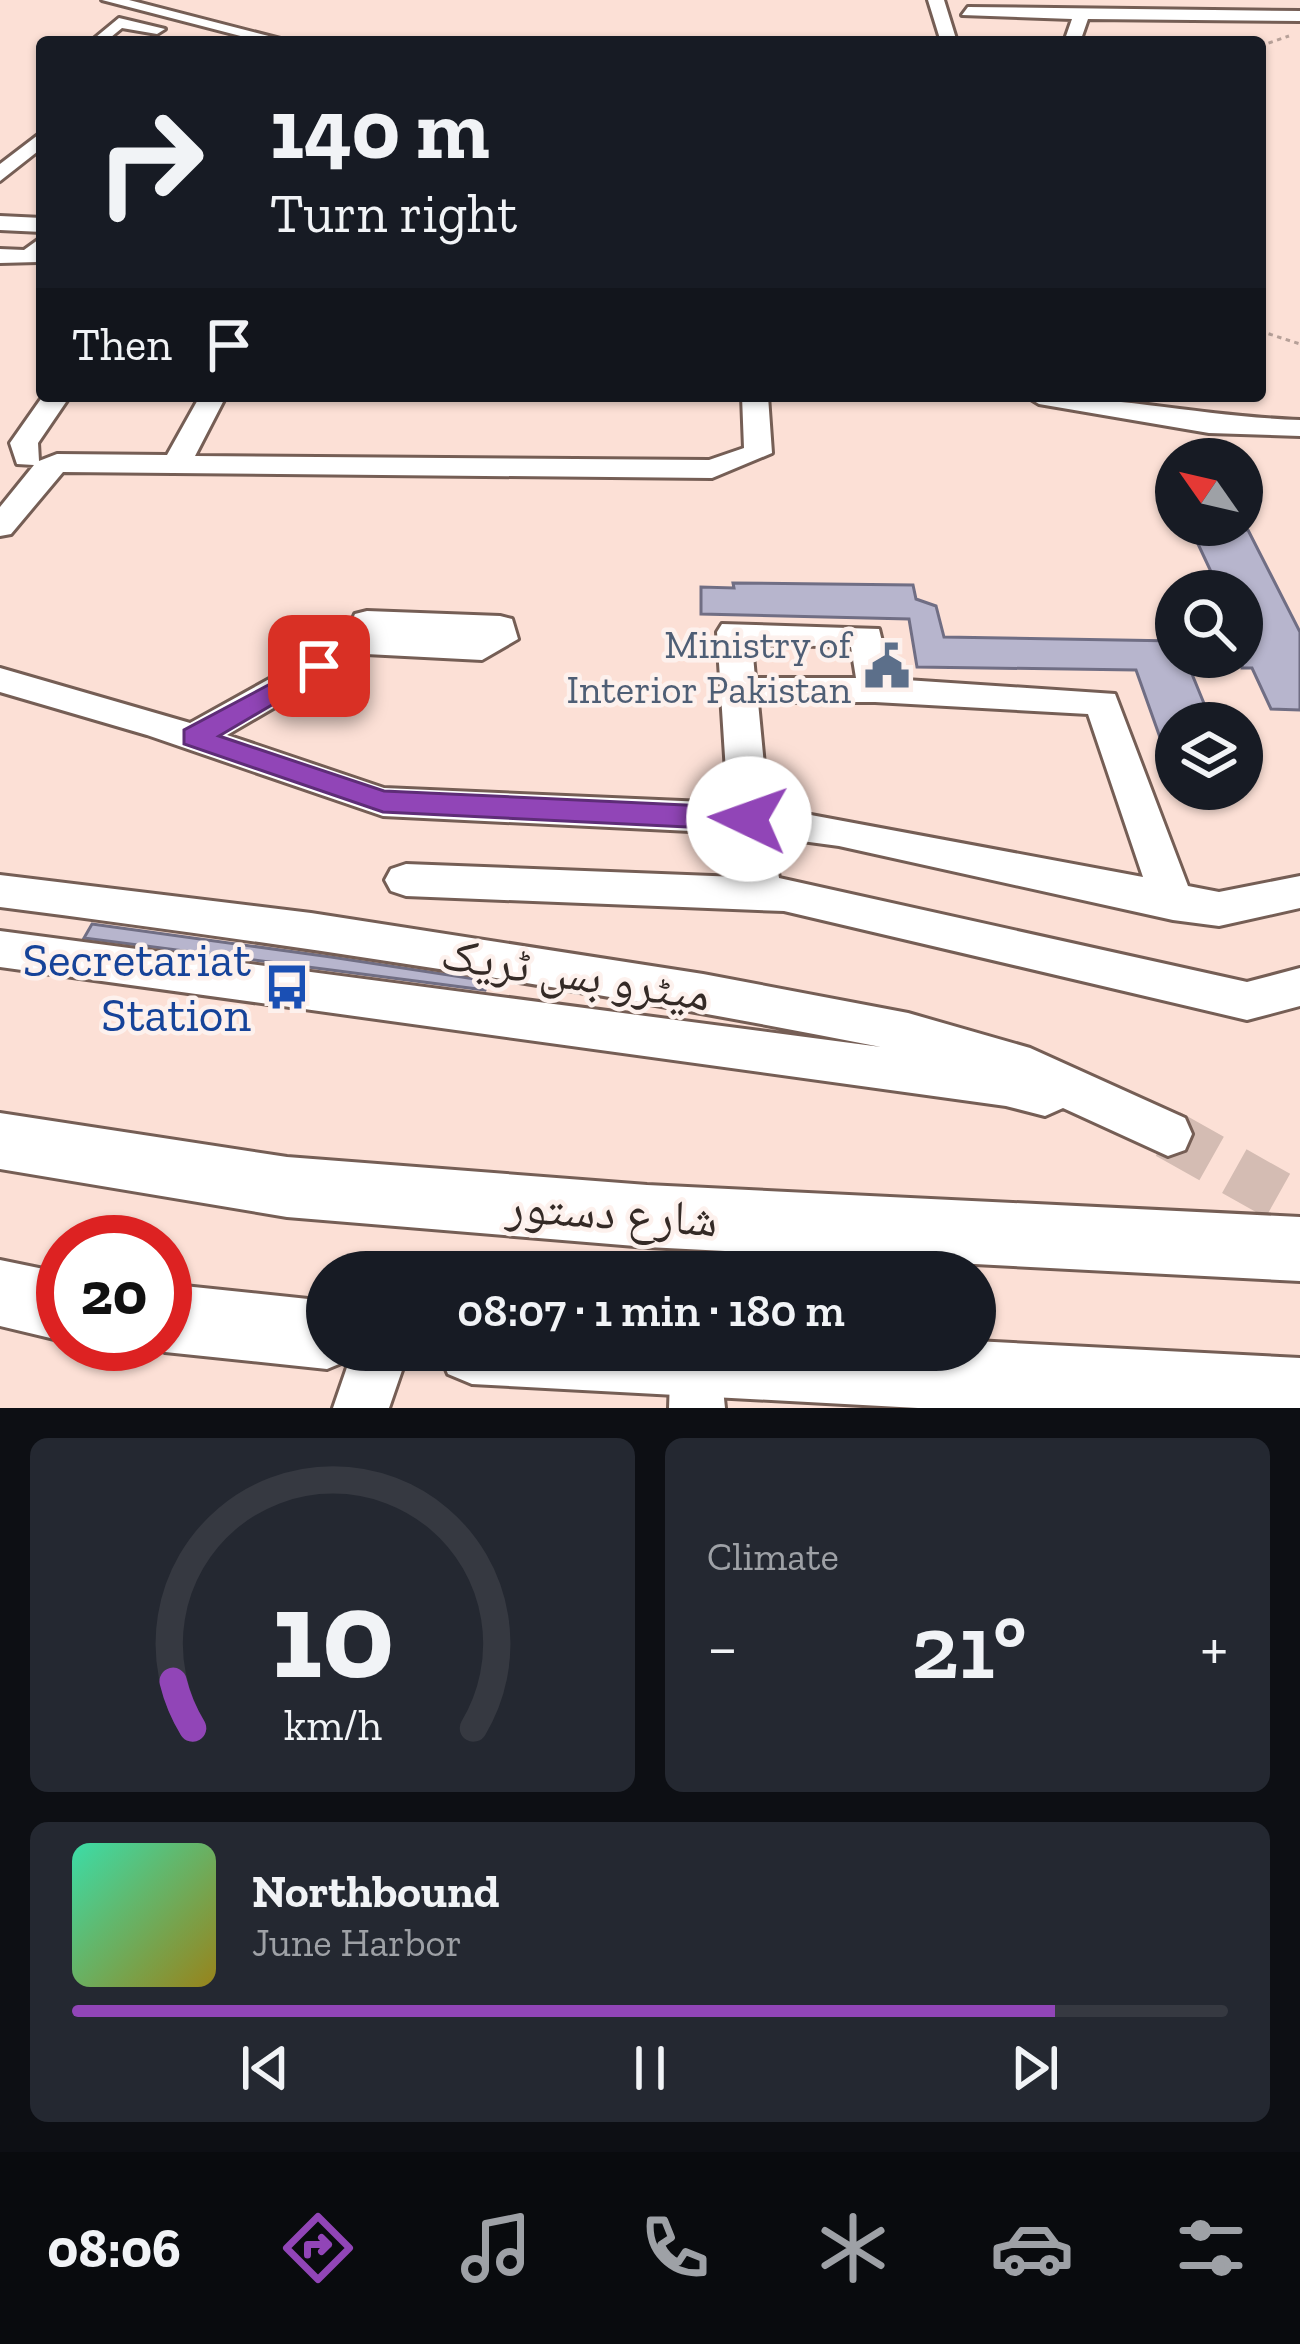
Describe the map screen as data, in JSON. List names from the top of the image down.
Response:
{
  "streets": {
    "main road": ["شارع دستور"],
    "street": ["میٹرو بس ٹریک"]
  },
  "places": {
    "public building": ["Ministry of Interior Pakistan"],
    "bus stop": ["Secretariat Station"]
  },
  "north": "top left",
  "page": {
    "turn": ["140 m", "Turn right"],
    "then": "Then",
    "limit": "20",
    "trip": "08:07 · 1 min · 180 m",
    "tile": "Climate",
    "heat": ["−", "21°", "+"],
    "song": ["Northbound", "June Harbor"],
    "tabs": "08:06",
    "gauge": ["10", "km/h"]
  }
}
